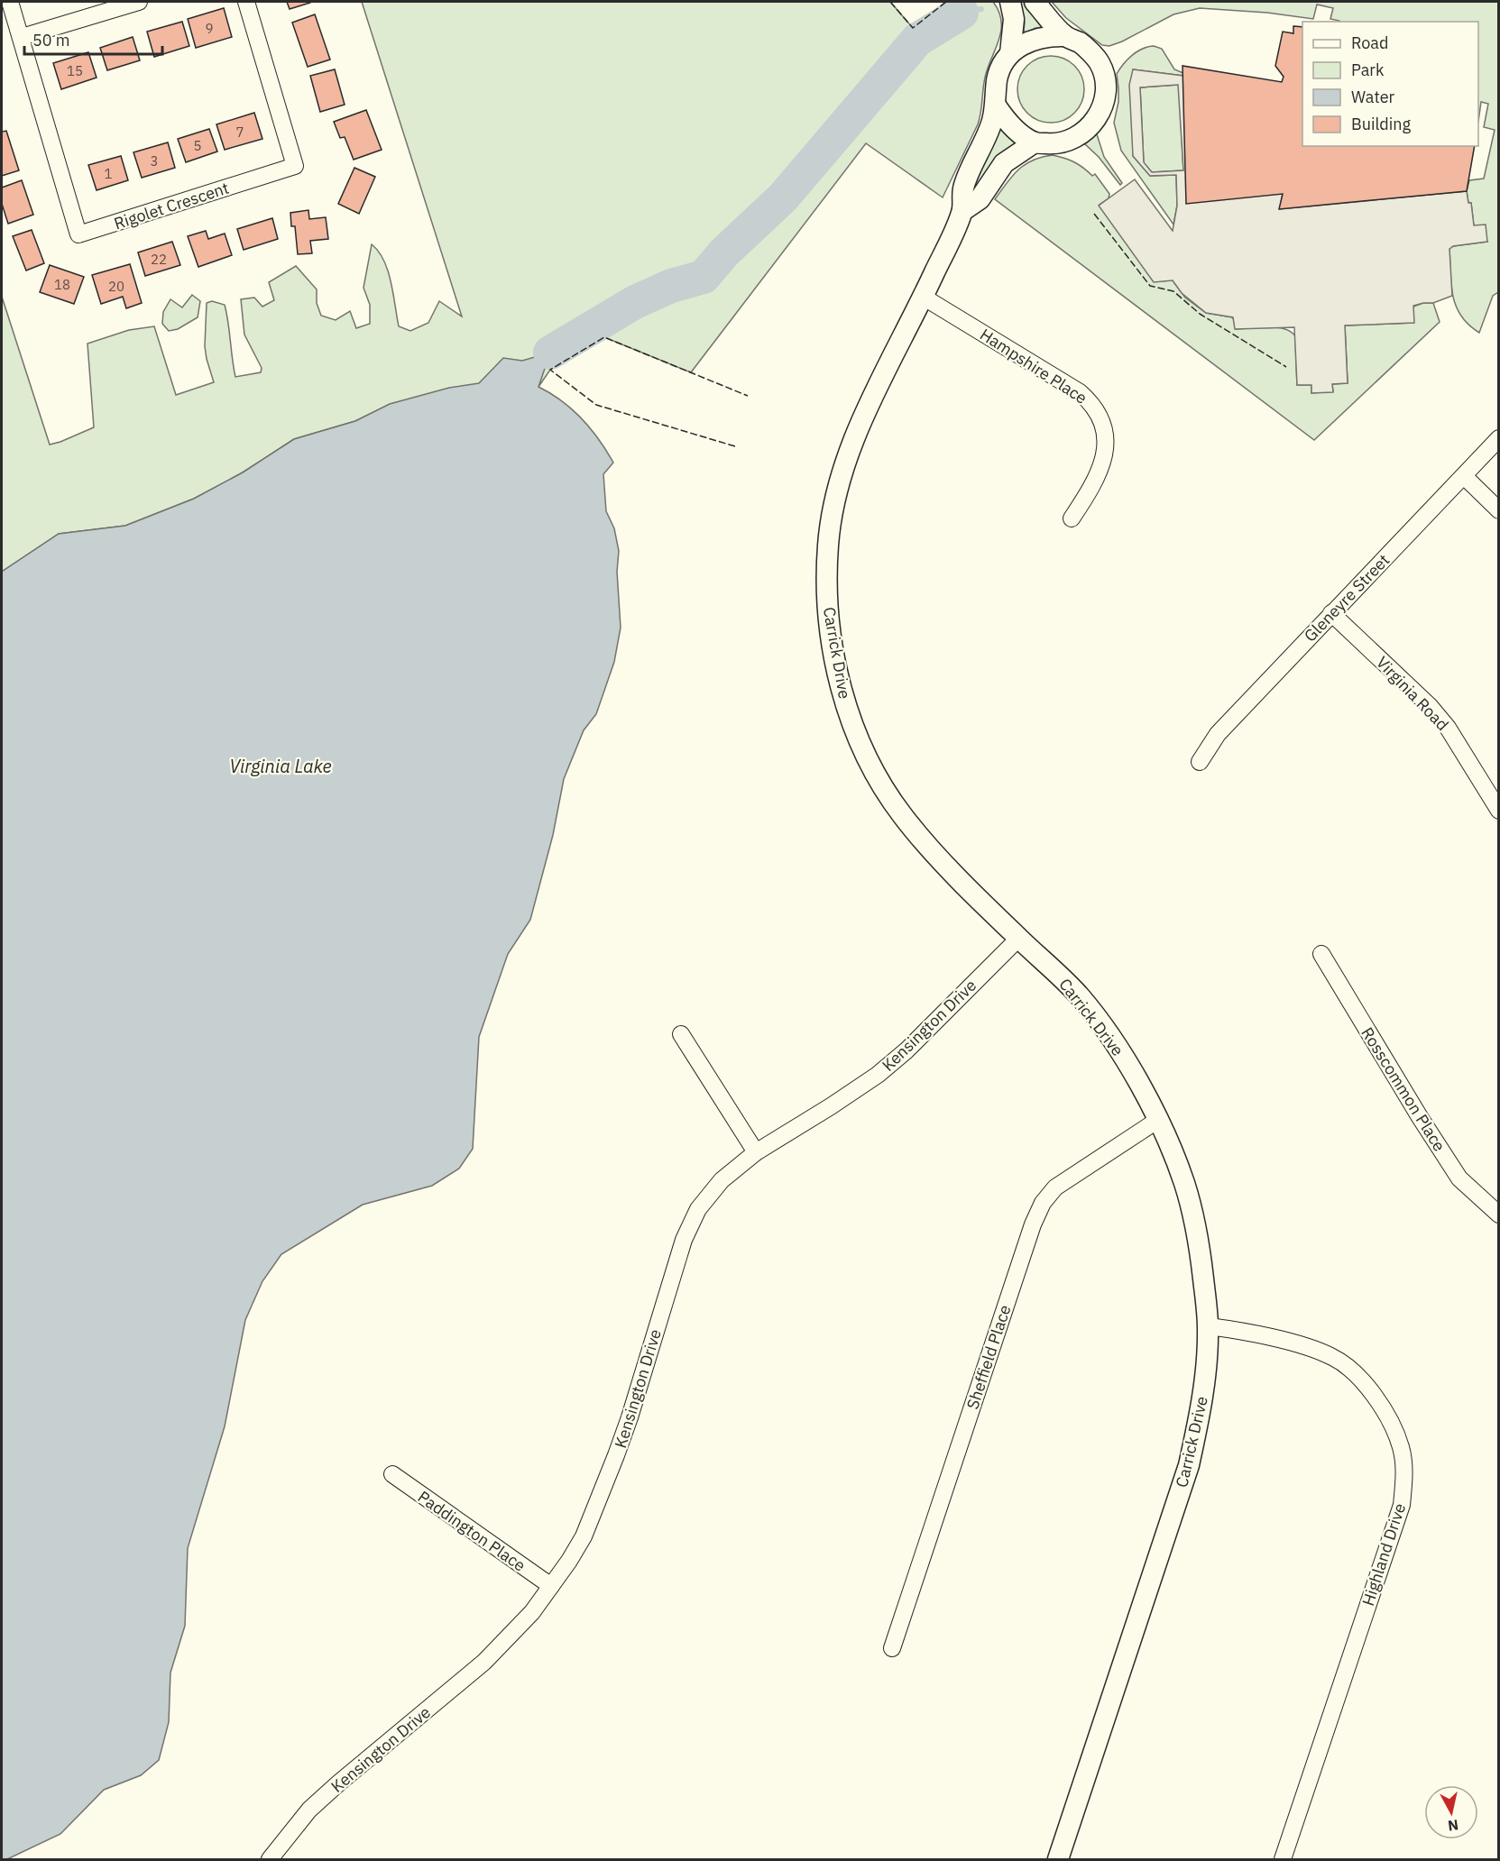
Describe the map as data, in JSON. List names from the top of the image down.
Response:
{
  "streets": {
    "street": [
      "Rigolet Crescent",
      "Hampshire Place",
      "Gleneyre Street",
      "Carrick Drive",
      "Virginia Road",
      "Kensington Drive",
      "Rosscommon Place",
      "Sheffield Place",
      "Paddington Place",
      "Highland Drive"
    ]
  },
  "crossings": [
    ["Hampshire Place", "Carrick Drive"],
    ["Gleneyre Street", "Virginia Road"],
    ["Carrick Drive", "Kensington Drive"],
    ["Carrick Drive", "Sheffield Place"],
    ["Carrick Drive", "Highland Drive"],
    ["Kensington Drive", "Paddington Place"]
  ],
  "water": ["Virginia Lake"],
  "house_numbers": [
    "9",
    "15",
    "7",
    "5",
    "3",
    "1",
    "22",
    "18",
    "20"
  ],
  "legend": [
    "Road",
    "Park",
    "Water",
    "Building"
  ],
  "scale_bar": "50 m",
  "north": "bottom"
}
